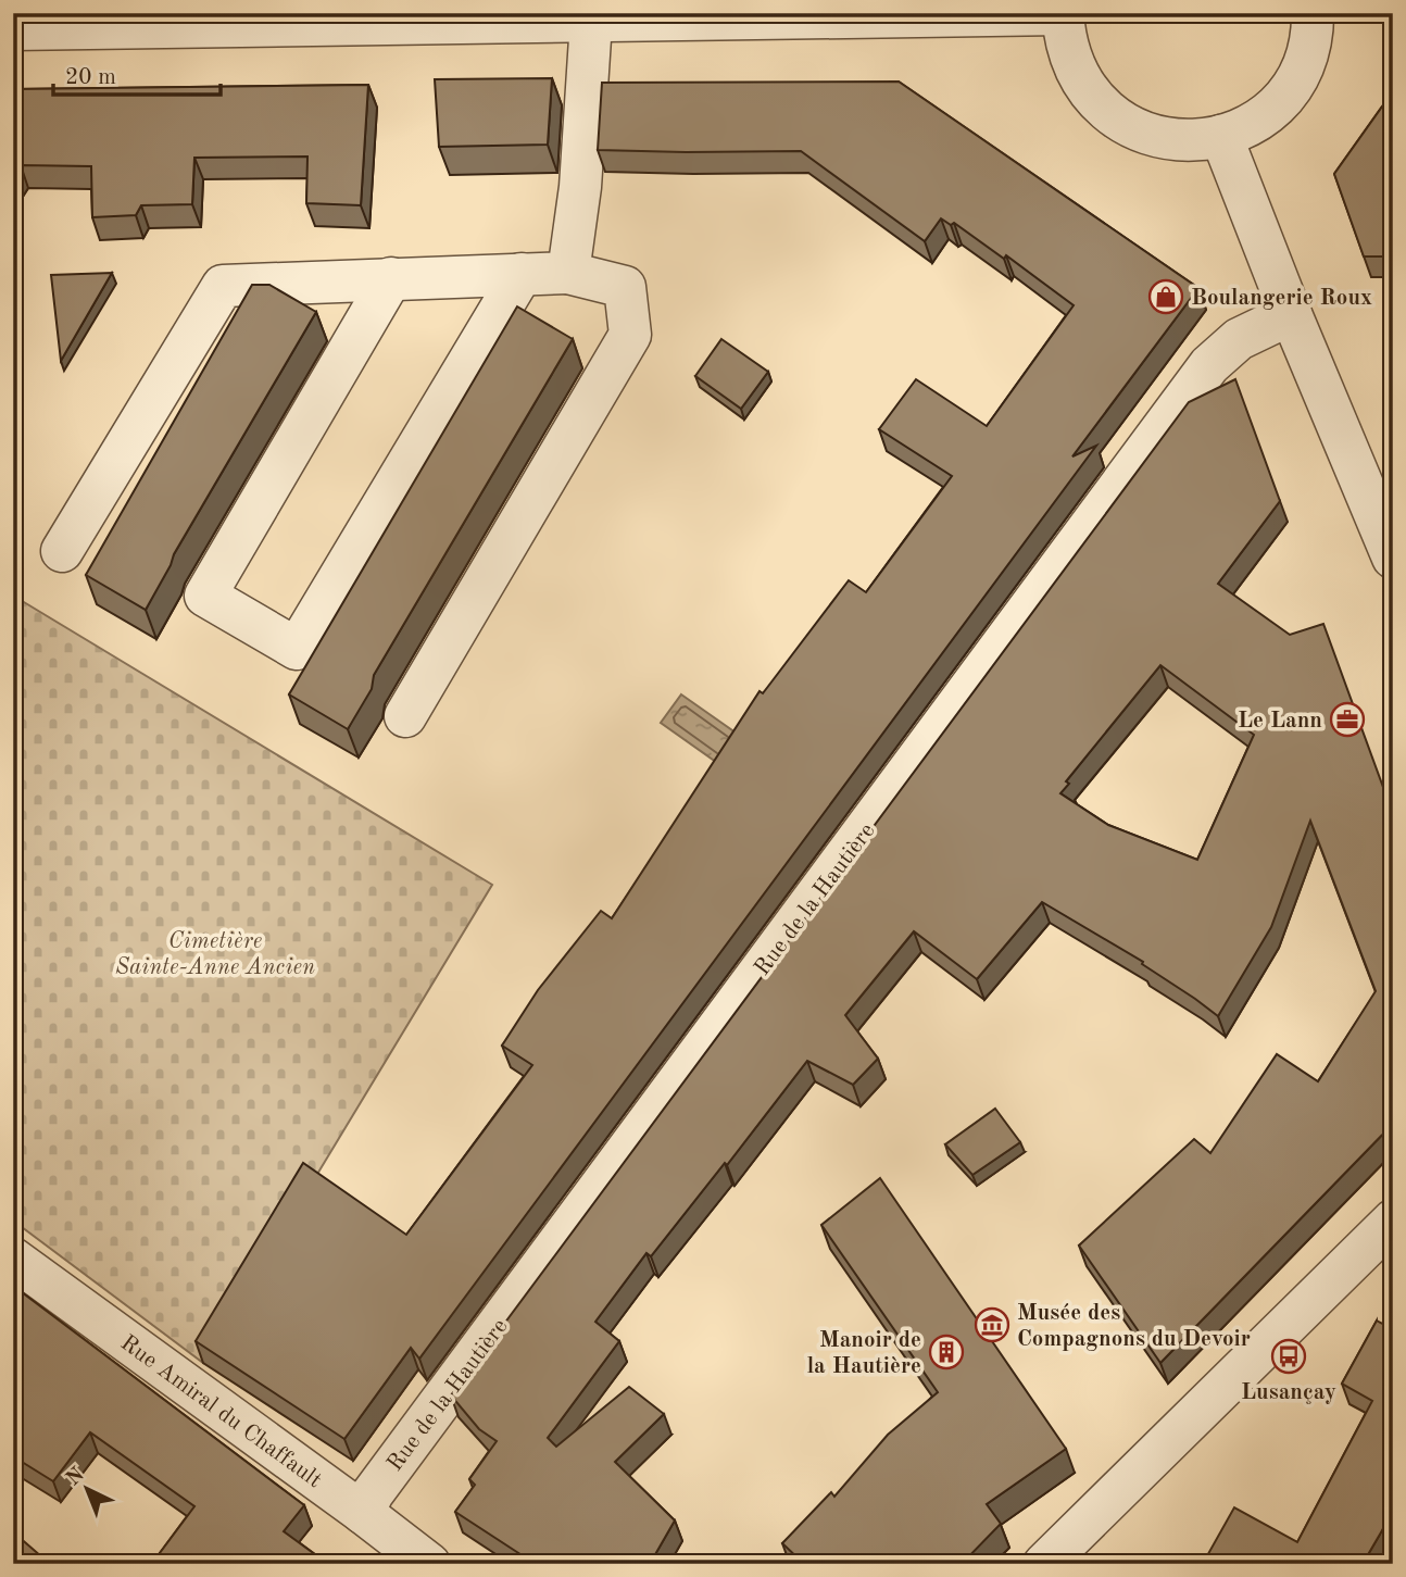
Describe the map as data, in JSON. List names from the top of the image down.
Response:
{
  "streets": {
    "street": ["Rue de la Hautière", "Rue Amiral du Chaffault"]
  },
  "crossings": [
    ["Rue de la Hautière", "Rue Amiral du Chaffault"]
  ],
  "parks": ["Cimetière Sainte-Anne Ancien"],
  "places": {
    "shop": ["Boulangerie Roux"],
    "office": ["Le Lann"],
    "museum": ["Musée des Compagnons du Devoir"],
    "building": ["Manoir de la Hautière"],
    "bus stop": ["Lusançay"]
  },
  "scale_bar": "20 m",
  "north": "top left"
}
